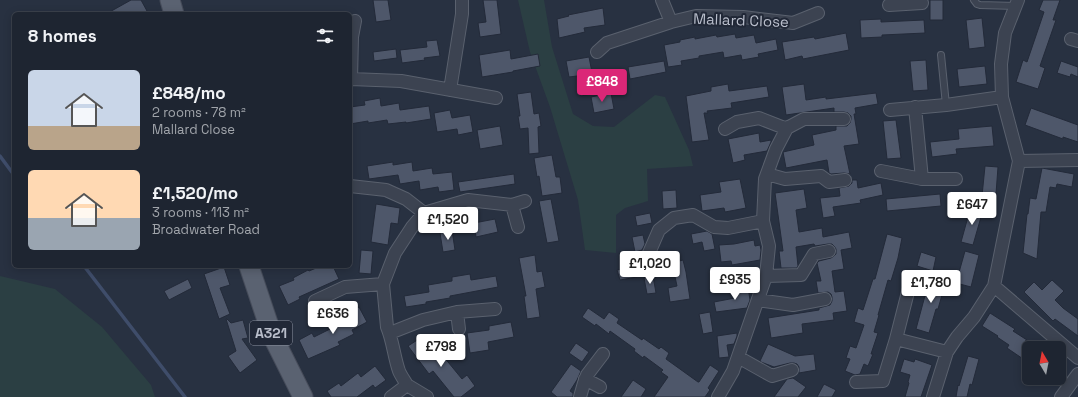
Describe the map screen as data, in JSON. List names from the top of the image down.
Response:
{
  "streets": {
    "main road": ["A321"],
    "street": ["Mallard Close"]
  },
  "north": "top",
  "page": {
    "heading": "8 homes",
    "list": [
      {
        "name": "£848/mo",
        "note": "2 rooms · 78 m² · Mallard Close"
      },
      {
        "name": "£1,520/mo",
        "note": "3 rooms · 113 m² · Broadwater Road"
      }
    ],
    "price": [
      "£848",
      "£647",
      "£1,520",
      "£1,020",
      "£935",
      "£1,780",
      "£636",
      "£798"
    ]
  }
}
